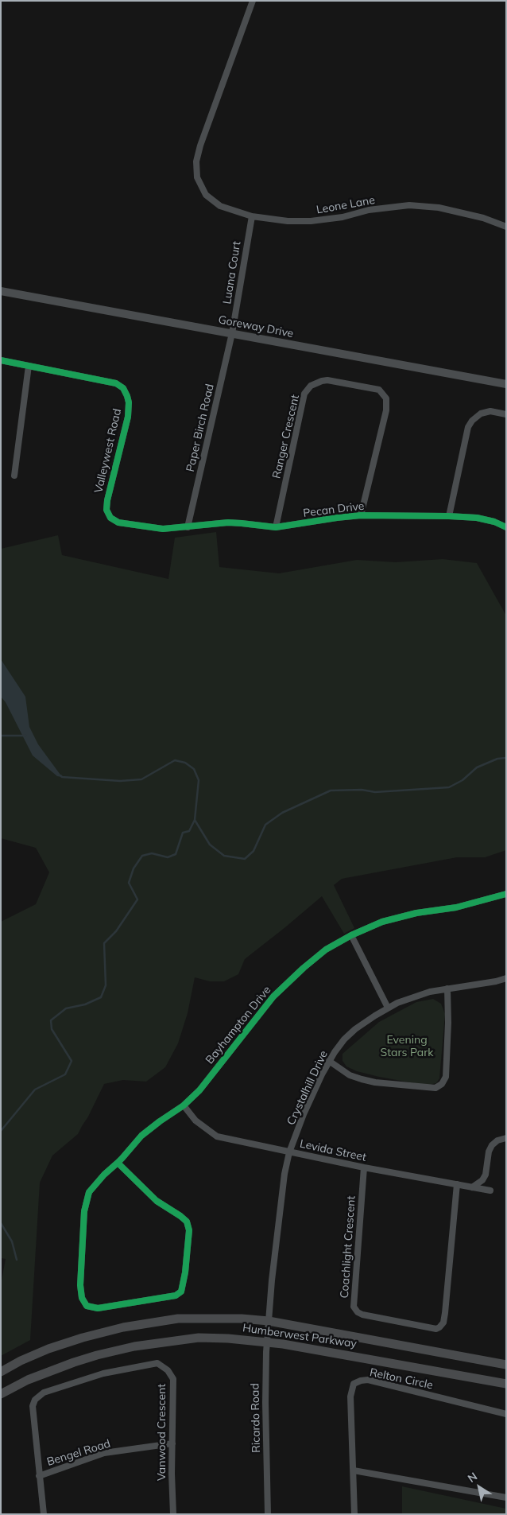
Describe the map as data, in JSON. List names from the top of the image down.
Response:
{
  "streets": {
    "main road": ["Humberwest Parkway"],
    "street": [
      "Leone Lane",
      "Luana Court",
      "Goreway Drive",
      "Paper Birch Road",
      "Ranger Crescent",
      "Valleywest Road",
      "Pecan Drive",
      "Bayhampton Drive",
      "Crystalhill Drive",
      "Levida Street",
      "Coachlight Crescent",
      "Relton Circle",
      "Ricardo Road",
      "Vanwood Crescent",
      "Bengel Road"
    ]
  },
  "crossings": [
    ["Leone Lane", "Luana Court"],
    ["Luana Court", "Goreway Drive"],
    ["Luana Court", "Paper Birch Road"],
    ["Goreway Drive", "Paper Birch Road"],
    ["Paper Birch Road", "Valleywest Road"],
    ["Paper Birch Road", "Pecan Drive"],
    ["Ranger Crescent", "Pecan Drive"],
    ["Valleywest Road", "Pecan Drive"],
    ["Bayhampton Drive", "Levida Street"],
    ["Crystalhill Drive", "Levida Street"],
    ["Crystalhill Drive", "Humberwest Parkway"],
    ["Crystalhill Drive", "Ricardo Road"],
    ["Levida Street", "Coachlight Crescent"],
    ["Humberwest Parkway", "Ricardo Road"],
    ["Vanwood Crescent", "Bengel Road"]
  ],
  "parks": ["Evening Stars Park"],
  "north": "top left"
}
